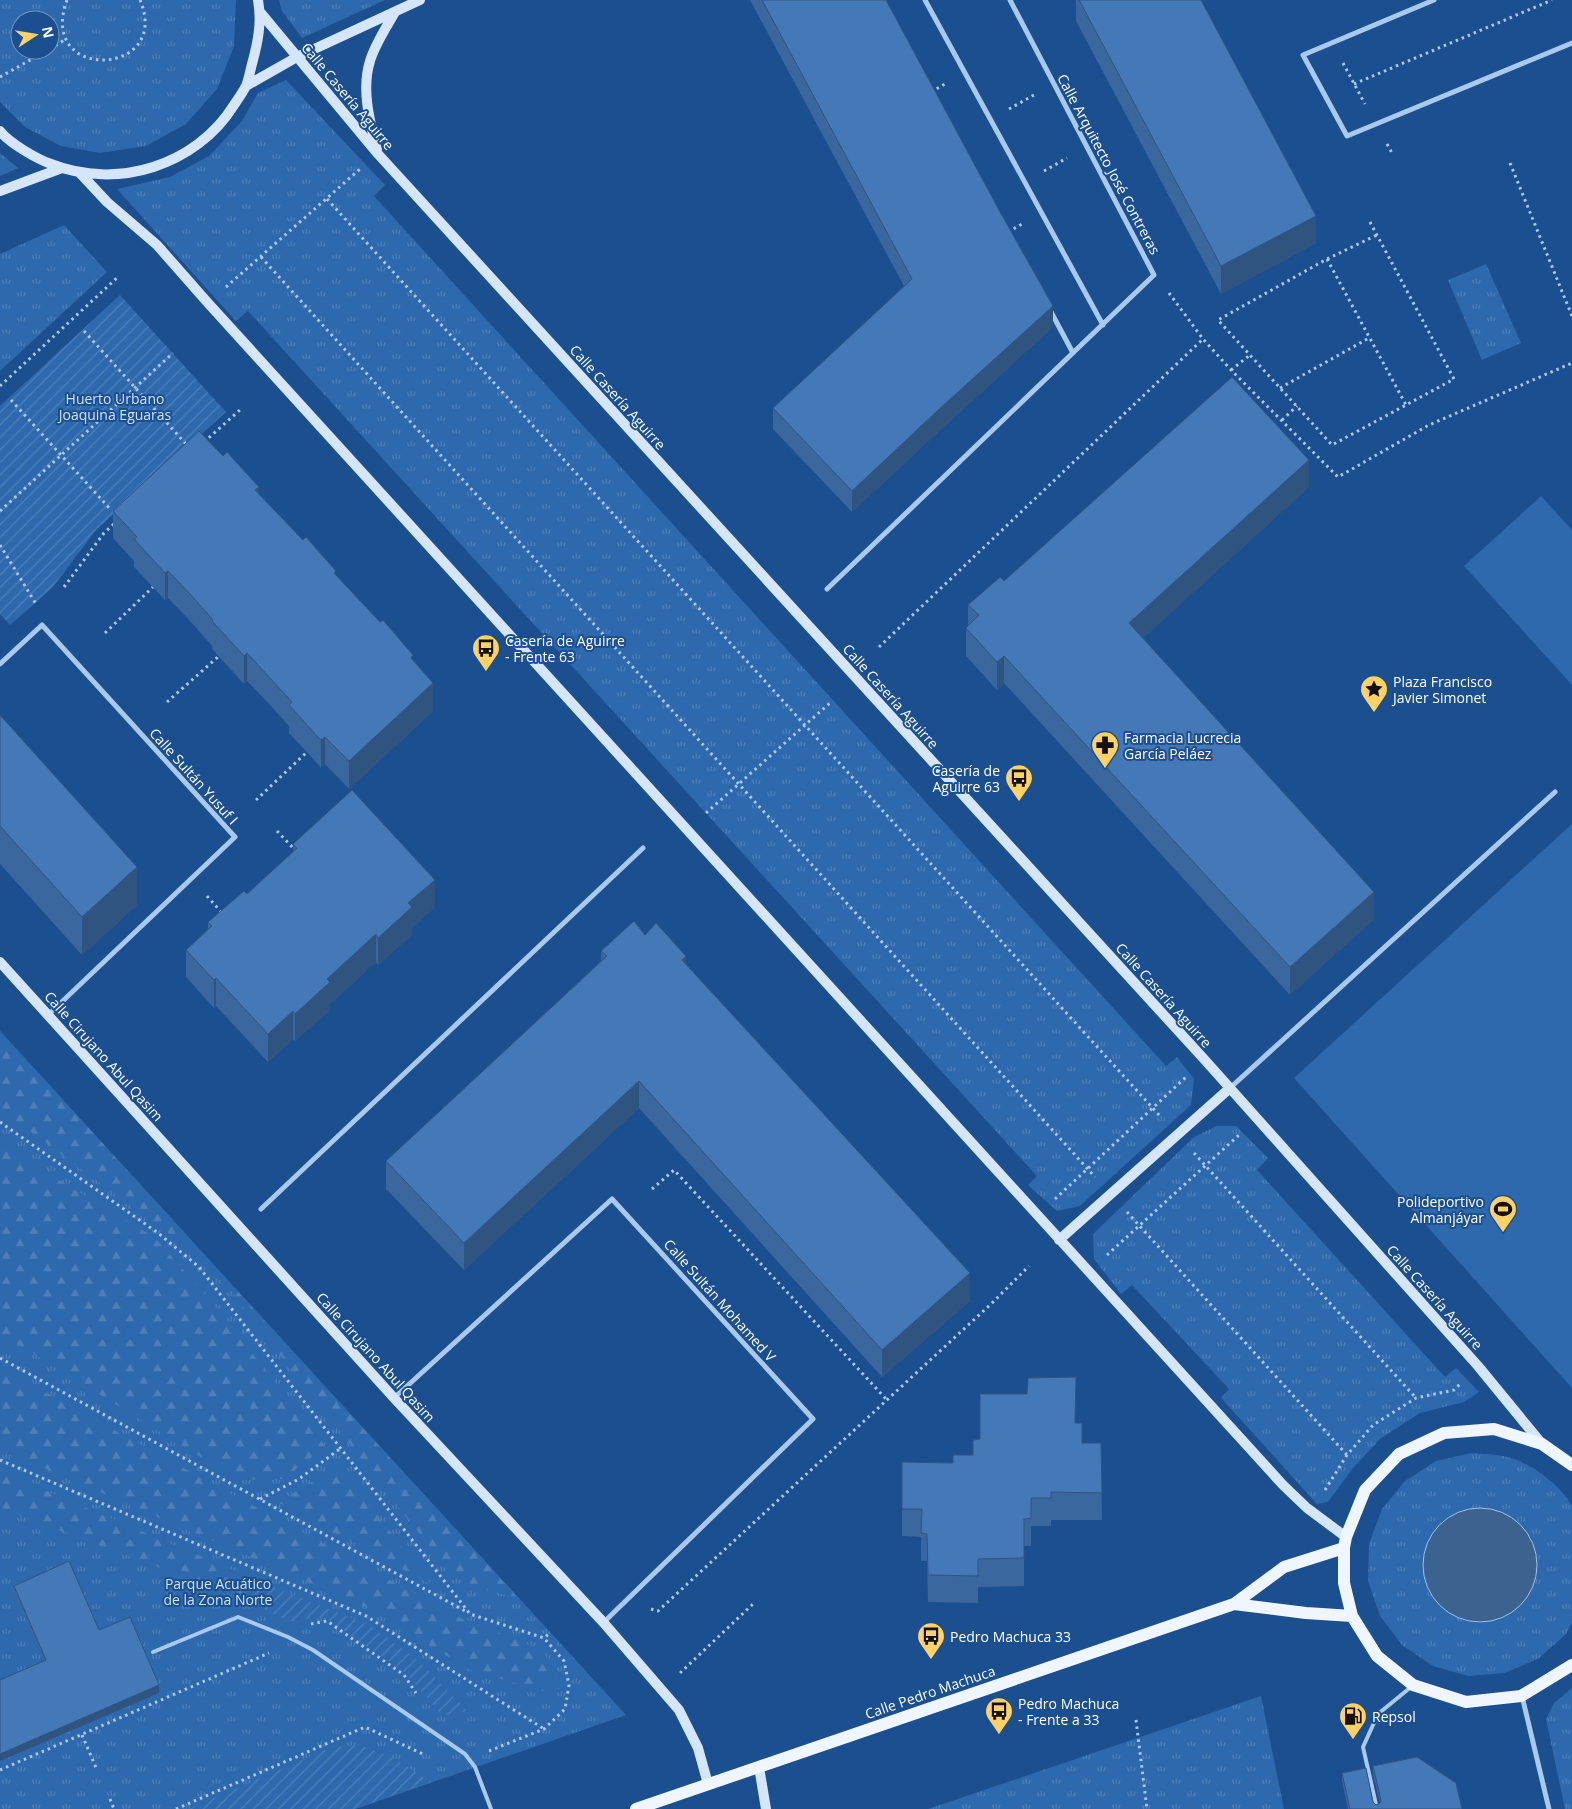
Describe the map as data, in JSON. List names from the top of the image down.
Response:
{
  "streets": {
    "main road": ["Calle Casería Aguirre", "Calle Cirujano Abul Qasim", "Calle Pedro Machuca"],
    "street": ["Calle Arquitecto José Contreras", "Calle Sultán Yusuf I", "Calle Sultán Mohamed V"]
  },
  "crossings": [
    ["Calle Sultán Yusuf I", "Calle Cirujano Abul Qasim"],
    ["Calle Cirujano Abul Qasim", "Calle Sultán Mohamed V"],
    ["Calle Cirujano Abul Qasim", "Calle Pedro Machuca"]
  ],
  "parks": ["Huerto Urbano Joaquina Eguaras", "Parque Acuático de la Zona Norte"],
  "places": {
    "bus stop": [
      "Casería de Aguirre - Frente 63",
      "Casería de Aguirre 63",
      "Pedro Machuca 33",
      "Pedro Machuca - Frente a 33"
    ],
    "place": ["Plaza Francisco Javier Simonet"],
    "pharmacy": ["Farmacia Lucrecia García Peláez"],
    "sports": ["Polideportivo Almanjáyar"],
    "fuel station": ["Repsol"]
  },
  "north": "right"
}
